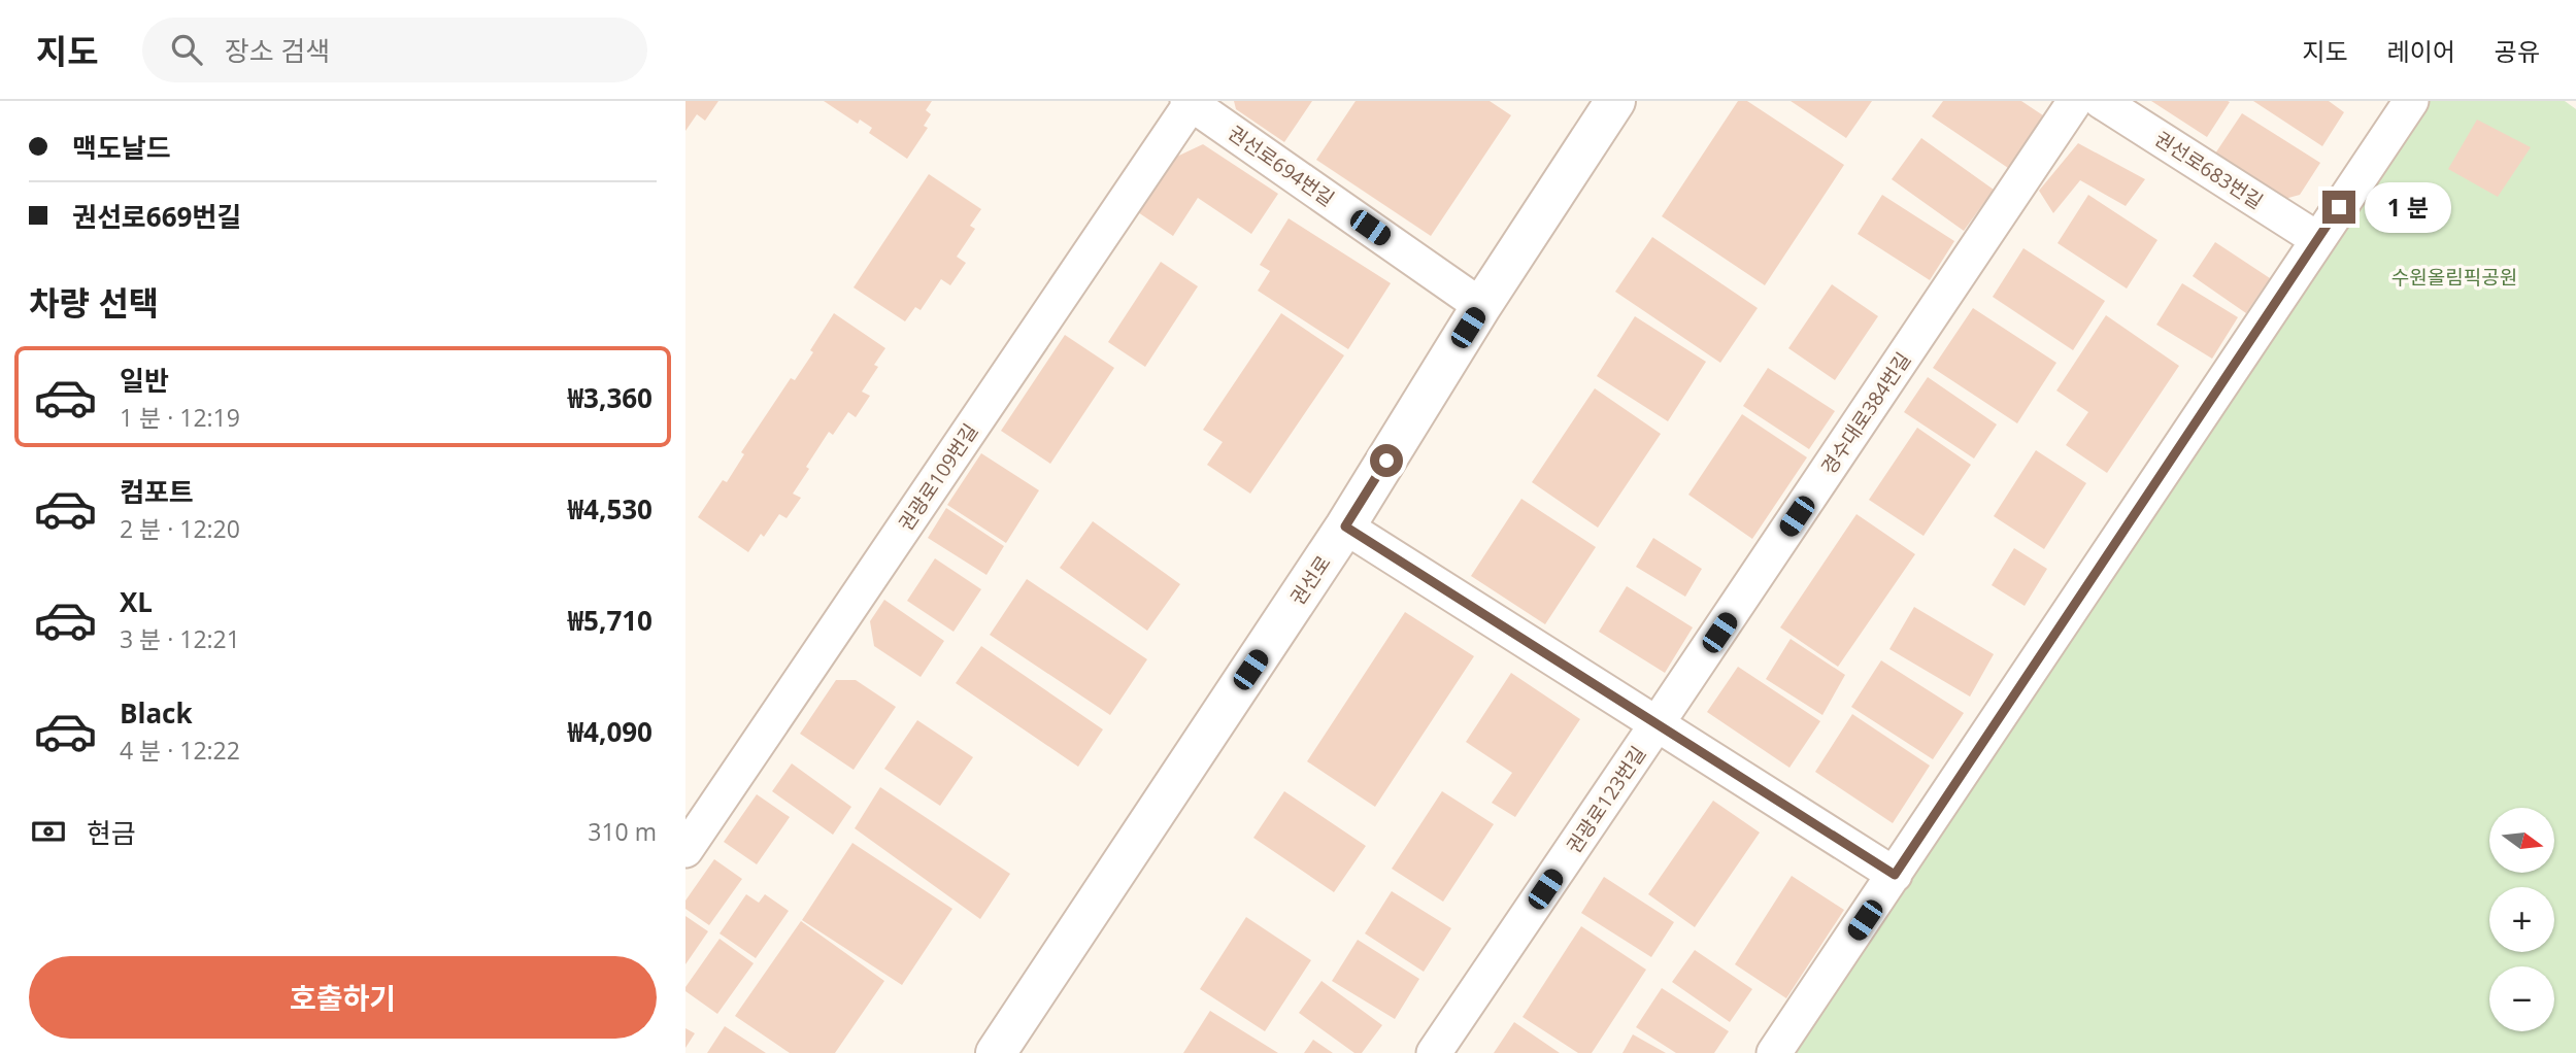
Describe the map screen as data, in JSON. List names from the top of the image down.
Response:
{
  "streets": {
    "street": [
      "권선로694번길",
      "권선로683번길",
      "경수대로384번길",
      "권광로109번길",
      "권선로",
      "권광로123번길"
    ]
  },
  "crossings": [
    ["권선로694번길", "권광로109번길"],
    ["권선로694번길", "권선로"],
    ["경수대로384번길", "권광로123번길"]
  ],
  "parks": ["수원올림픽공원"],
  "north": "right",
  "page": {
    "header": "지도",
    "search": "장소 검색",
    "nav": ["지도", "레이어", "공유"],
    "banner": ["맥도날드", "권선로669번길"],
    "bubble": "1 분",
    "heading": "차량 선택",
    "list": [
      {
        "name": "일반",
        "note": "1 분 · 12:19",
        "value": "₩3,360"
      },
      {
        "name": "컴포트",
        "note": "2 분 · 12:20",
        "value": "₩4,530"
      },
      {
        "name": "XL",
        "note": "3 분 · 12:21",
        "value": "₩5,710"
      },
      {
        "name": "Black",
        "note": "4 분 · 12:22",
        "value": "₩4,090"
      }
    ],
    "pay": ["현금", "310 m"],
    "map_buttons": ["+", "−"],
    "buttons": "호출하기"
  }
}
